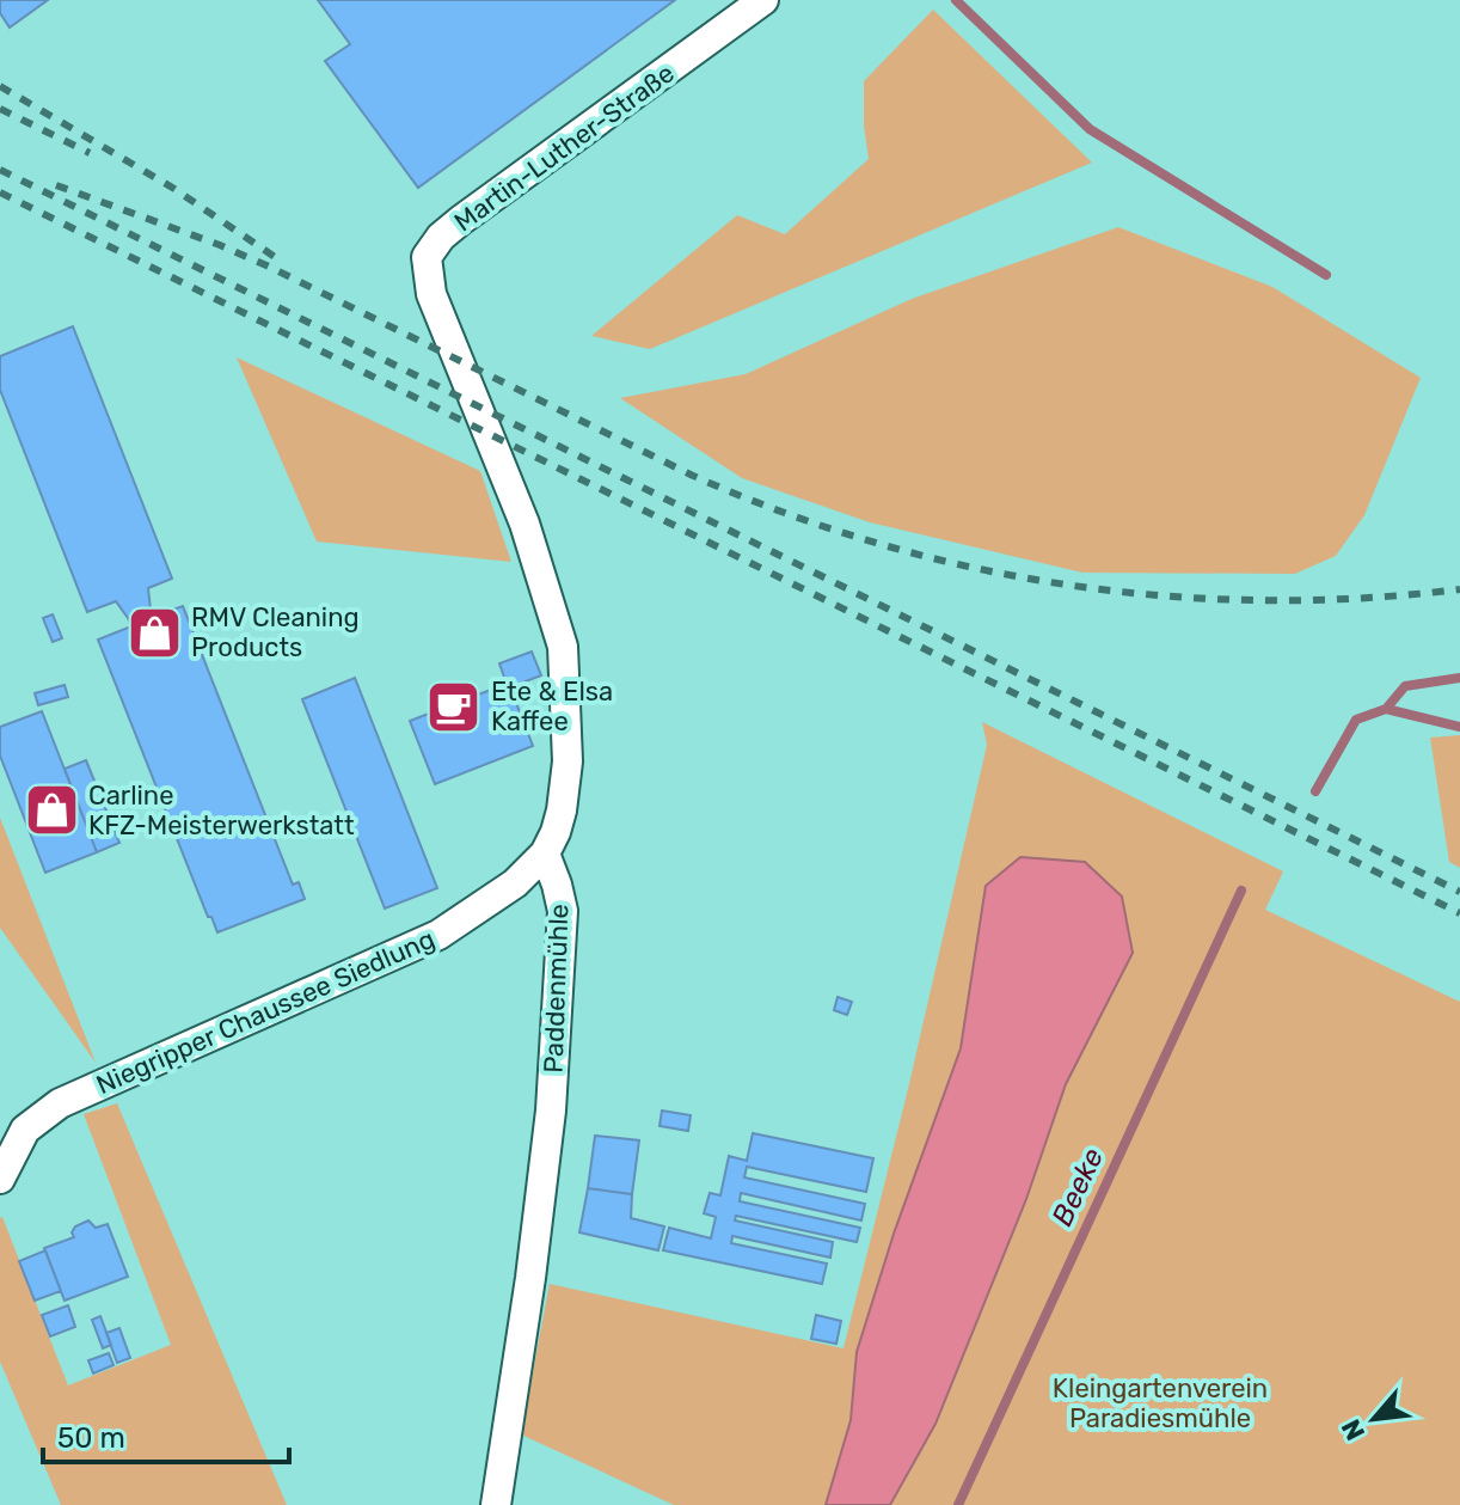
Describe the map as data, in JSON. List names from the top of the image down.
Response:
{
  "streets": {
    "street": ["Martin-Luther-Straße", "Paddenmühle", "Niegripper Chaussee Siedlung"]
  },
  "crossings": [
    ["Martin-Luther-Straße", "Paddenmühle"],
    ["Martin-Luther-Straße", "Niegripper Chaussee Siedlung"],
    ["Paddenmühle", "Niegripper Chaussee Siedlung"]
  ],
  "water": ["Beeke"],
  "parks": ["Kleingartenverein Paradiesmühle"],
  "places": {
    "shop": ["RMV Cleaning Products", "Carline KFZ-Meisterwerkstatt"],
    "cafe": ["Ete & Elsa Kaffee"]
  },
  "scale_bar": "50 m",
  "north": "bottom left"
}
